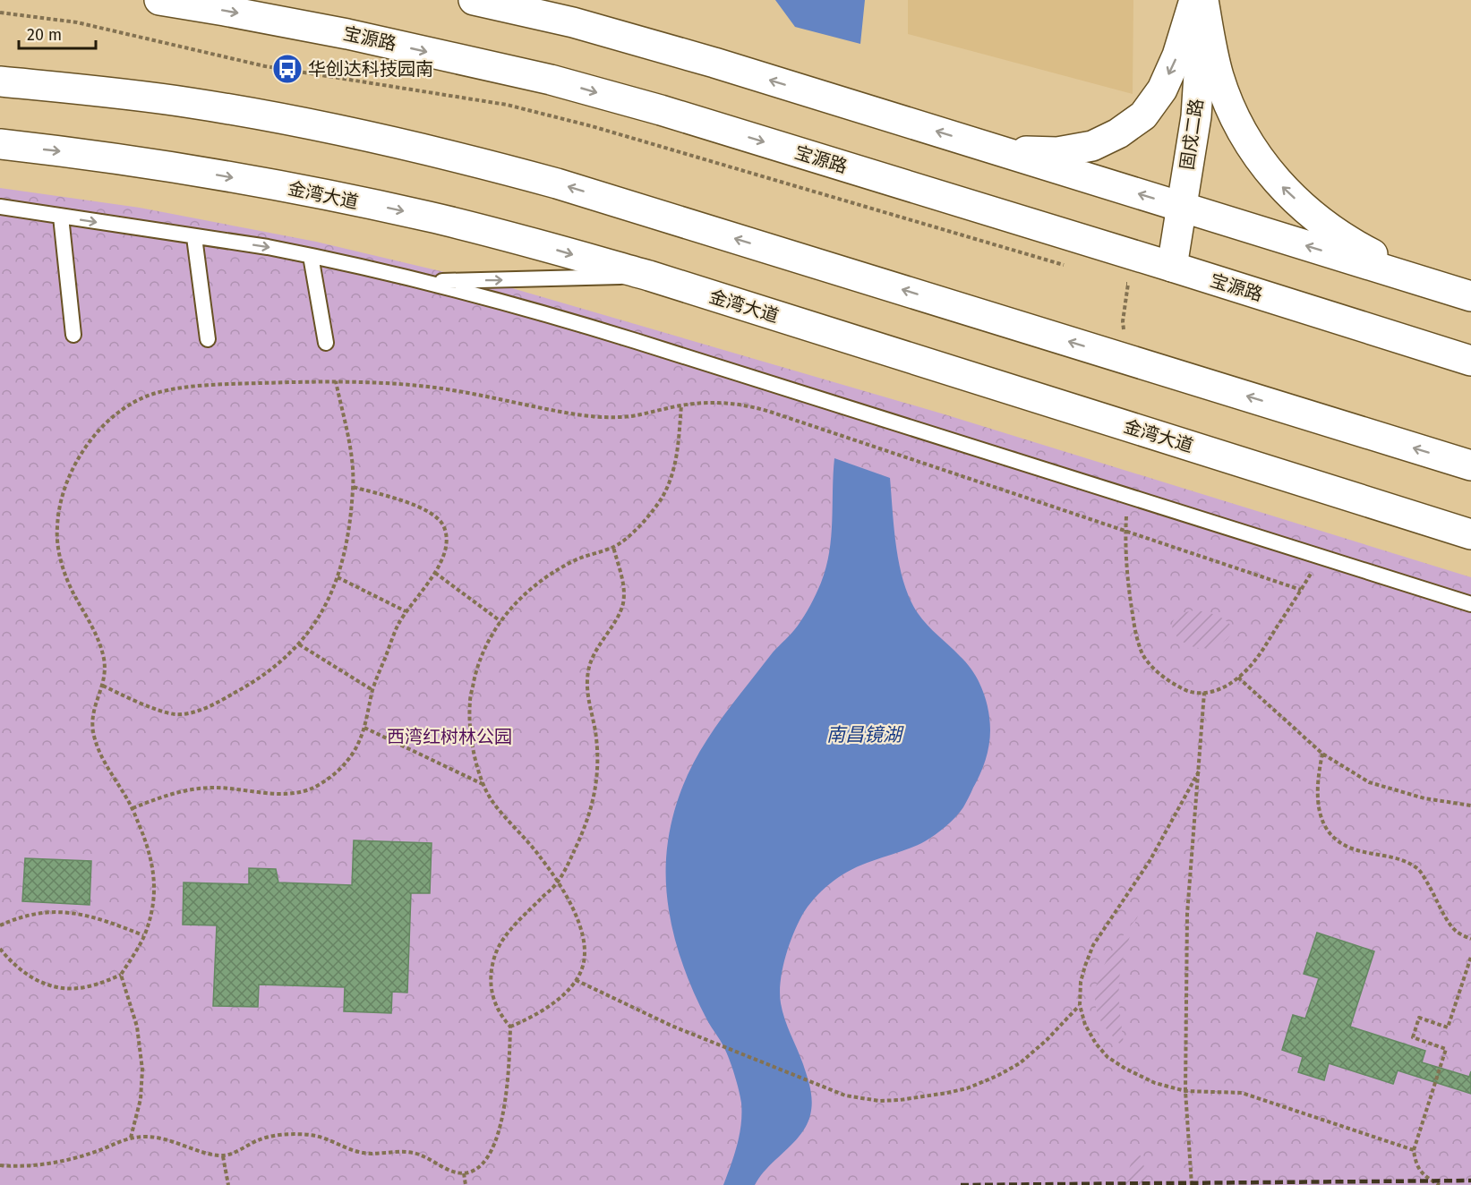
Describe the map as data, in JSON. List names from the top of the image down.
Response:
{
  "streets": {
    "main road": ["宝源路", "固戍二路", "金湾大道"]
  },
  "crossings": [
    ["宝源路", "固戍二路"]
  ],
  "water": ["南昌镜湖"],
  "parks": ["西湾红树林公园"],
  "places": {
    "bus stop": ["华创达科技园南"]
  },
  "scale_bar": "20 m"
}
